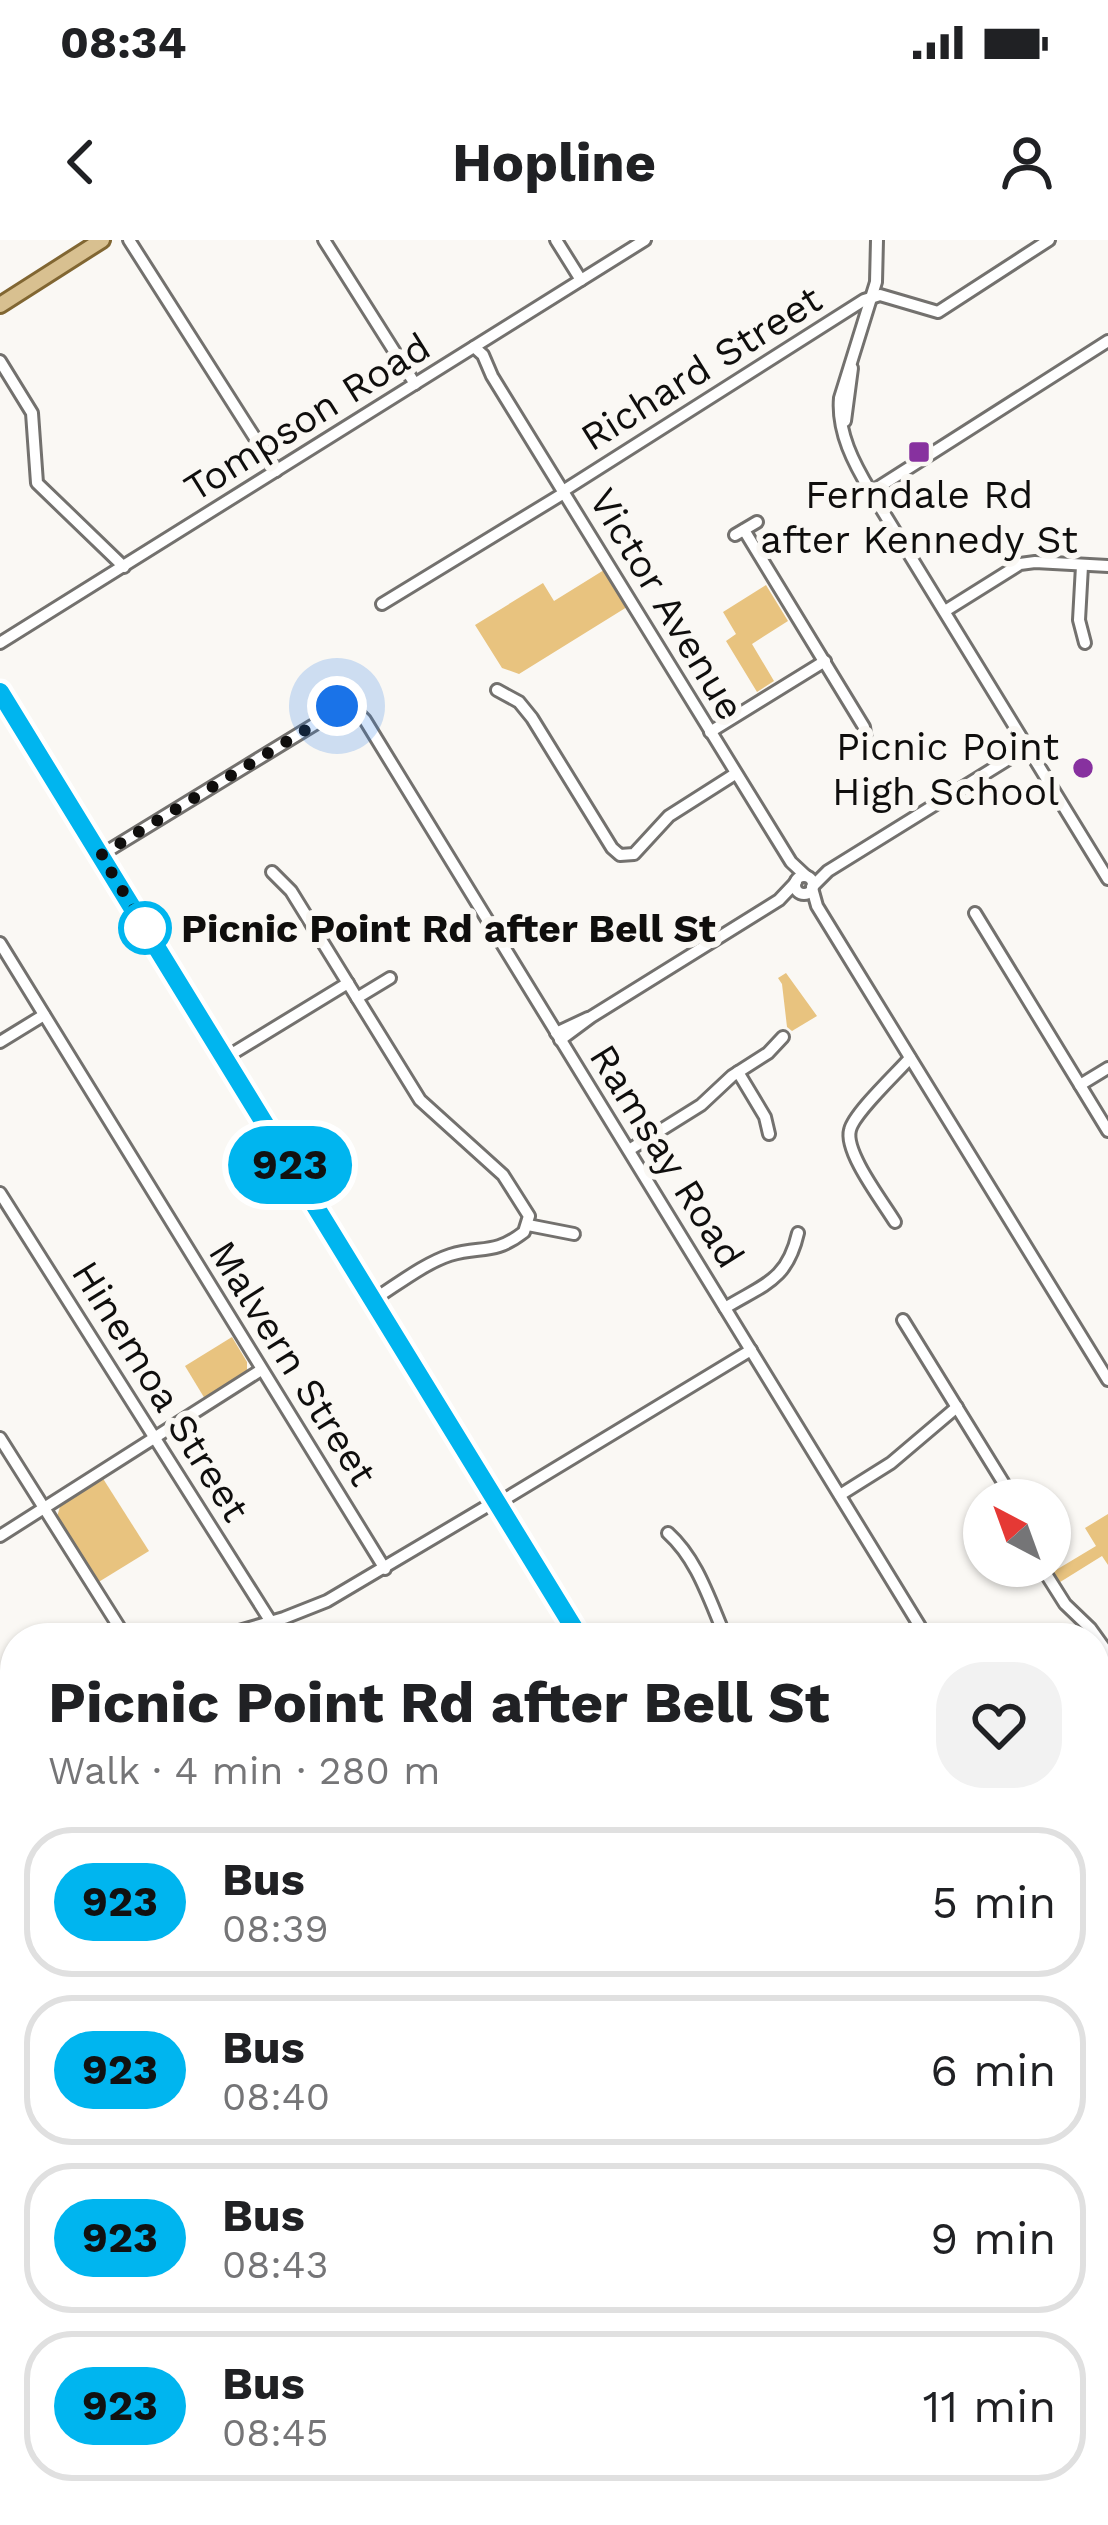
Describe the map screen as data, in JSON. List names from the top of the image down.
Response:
{
  "streets": {
    "street": [
      "Richard Street",
      "Tompson Road",
      "Victor Avenue",
      "Ramsay Road",
      "Malvern Street",
      "Hinemoa Street"
    ]
  },
  "crossings": [
    ["Richard Street", "Victor Avenue"],
    ["Tompson Road", "Victor Avenue"]
  ],
  "places": {
    "transit": ["Ferndale Rd after Kennedy St"],
    "other": ["Picnic Point High School", "Picnic Point Rd after Bell St"]
  },
  "lines": ["bus line 923"],
  "north": "top left",
  "page": {
    "status": "08:34",
    "header": "Hopline",
    "on_map": "923",
    "heading": ["Picnic Point Rd after Bell St", "Walk · 4 min · 280 m"],
    "list": [
      {
        "mark": "923",
        "name": "Bus",
        "note": "08:39",
        "value": "5 min"
      },
      {
        "mark": "923",
        "name": "Bus",
        "note": "08:40",
        "value": "6 min"
      },
      {
        "mark": "923",
        "name": "Bus",
        "note": "08:43",
        "value": "9 min"
      },
      {
        "mark": "923",
        "name": "Bus",
        "note": "08:45",
        "value": "11 min"
      }
    ]
  }
}
